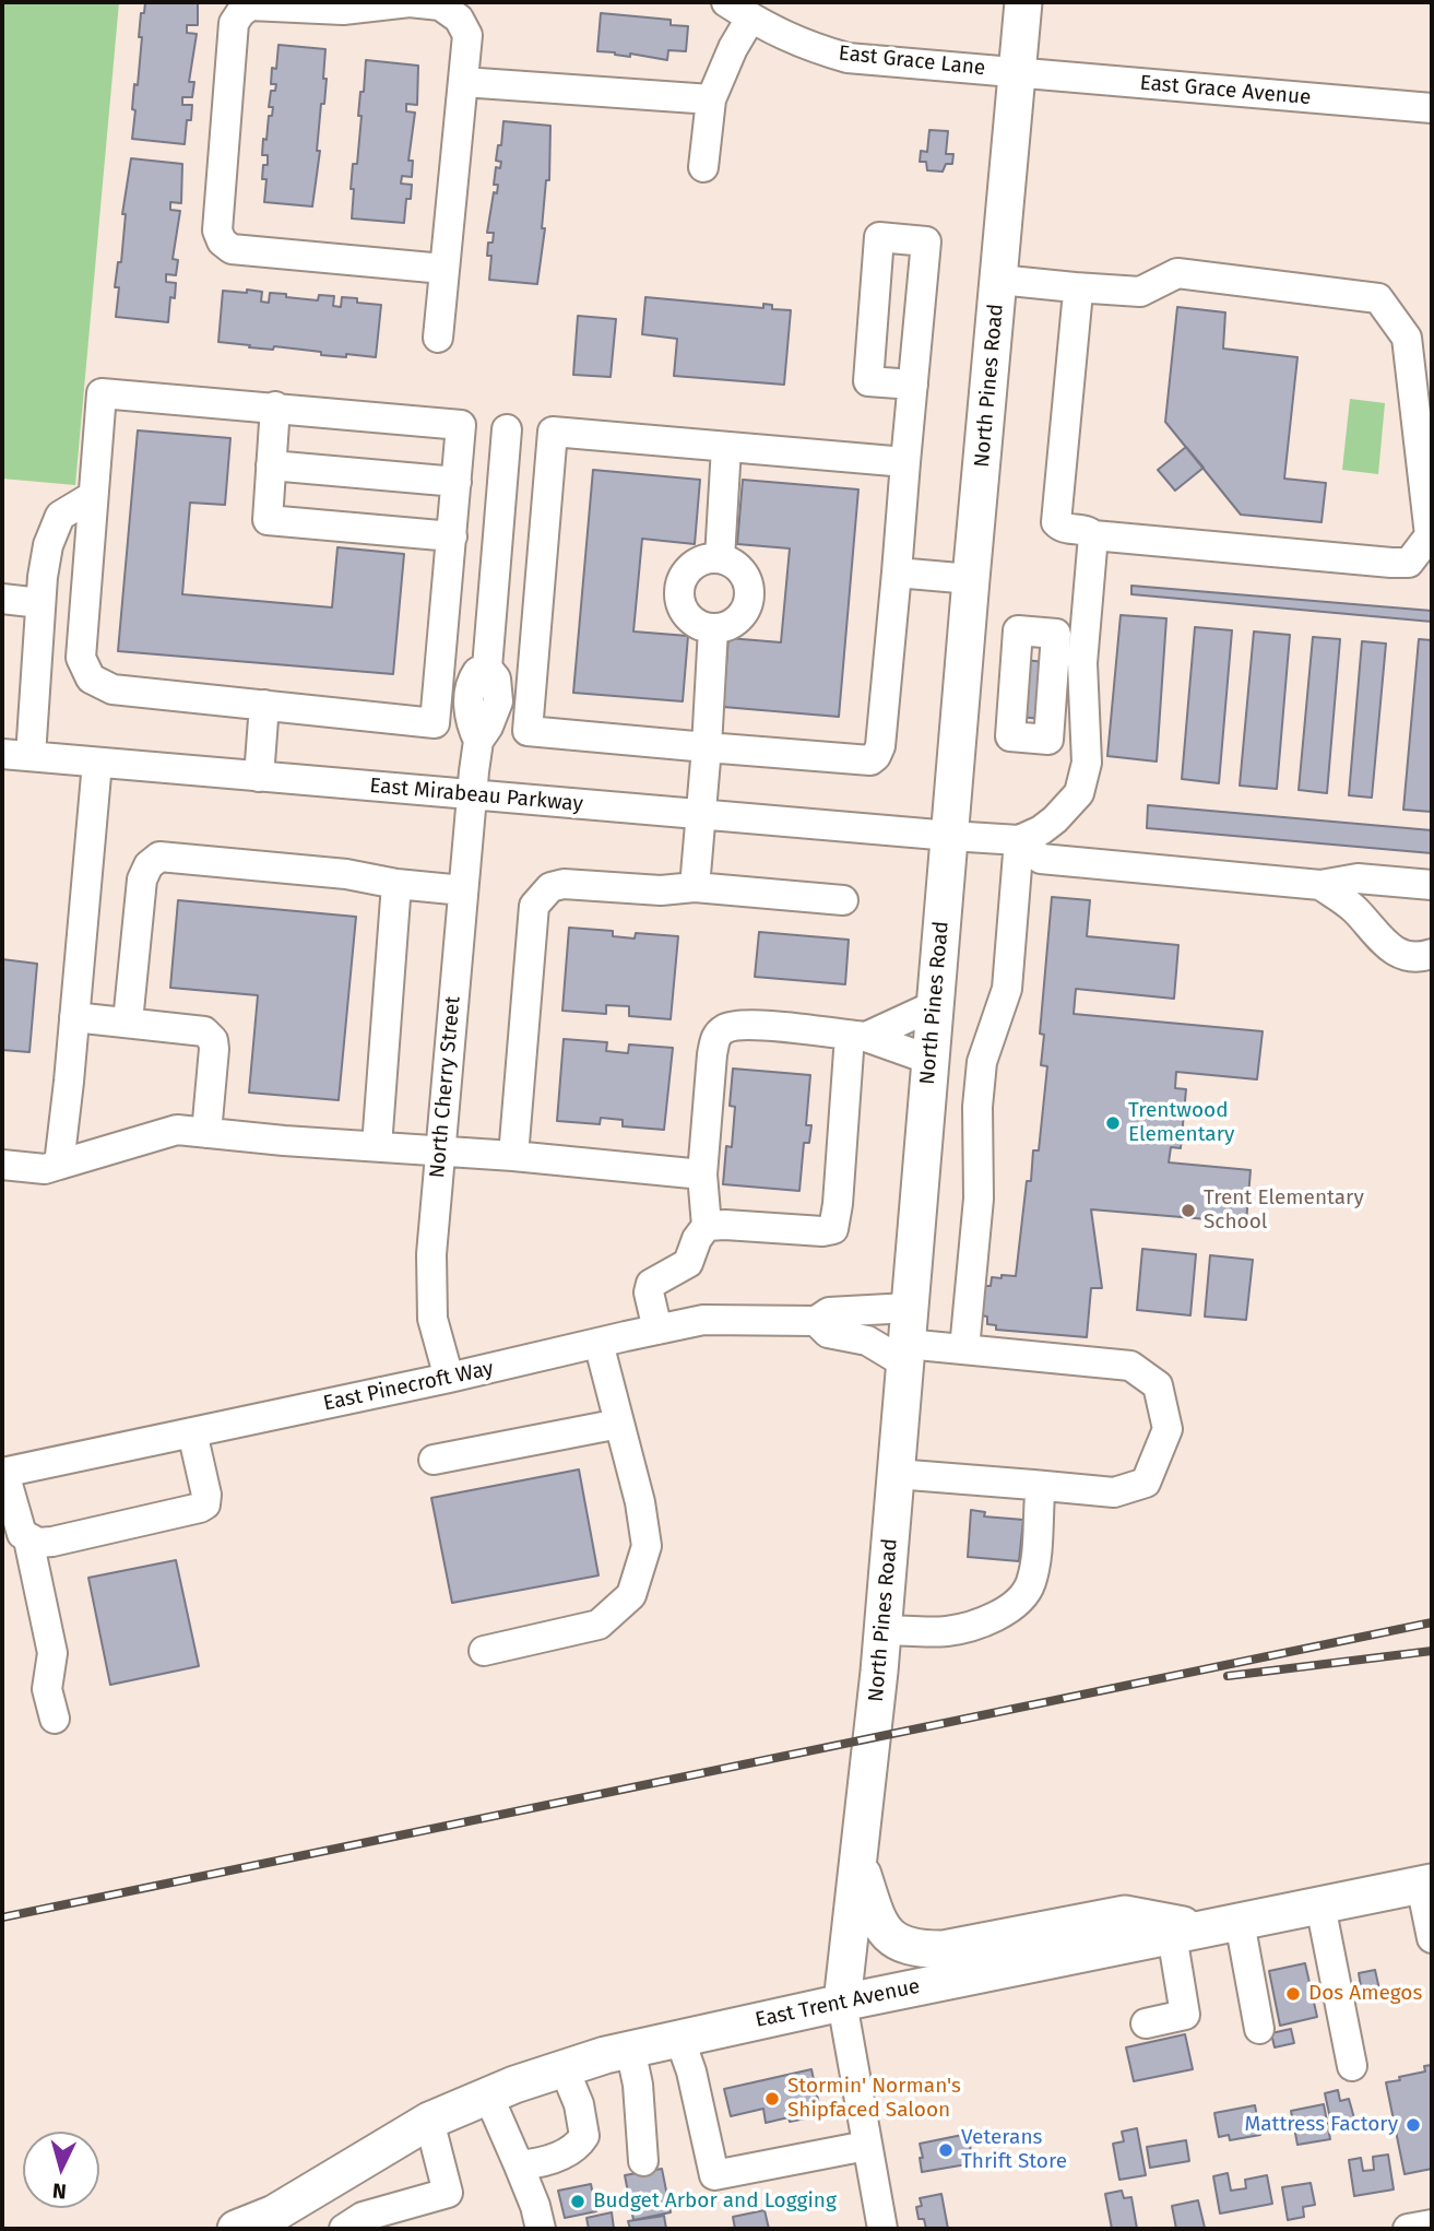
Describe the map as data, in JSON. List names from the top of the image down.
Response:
{
  "streets": {
    "main road": ["North Pines Road", "East Trent Avenue"],
    "street": [
      "East Grace Lane",
      "East Grace Avenue",
      "East Mirabeau Parkway",
      "North Cherry Street",
      "East Pinecroft Way"
    ]
  },
  "crossings": [
    ["East Grace Lane", "East Grace Avenue"],
    ["East Grace Lane", "North Pines Road"],
    ["East Grace Avenue", "North Pines Road"],
    ["North Pines Road", "East Mirabeau Parkway"],
    ["North Pines Road", "East Pinecroft Way"],
    ["North Pines Road", "East Trent Avenue"],
    ["East Mirabeau Parkway", "North Cherry Street"],
    ["North Cherry Street", "East Pinecroft Way"]
  ],
  "places": [
    "Trentwood Elementary",
    "Trent Elementary School",
    "Dos Amegos",
    "Stormin' Norman's Shipfaced Saloon",
    "Mattress Factory",
    "Veterans Thrift Store",
    "Budget Arbor and Logging"
  ],
  "north": "bottom"
}
